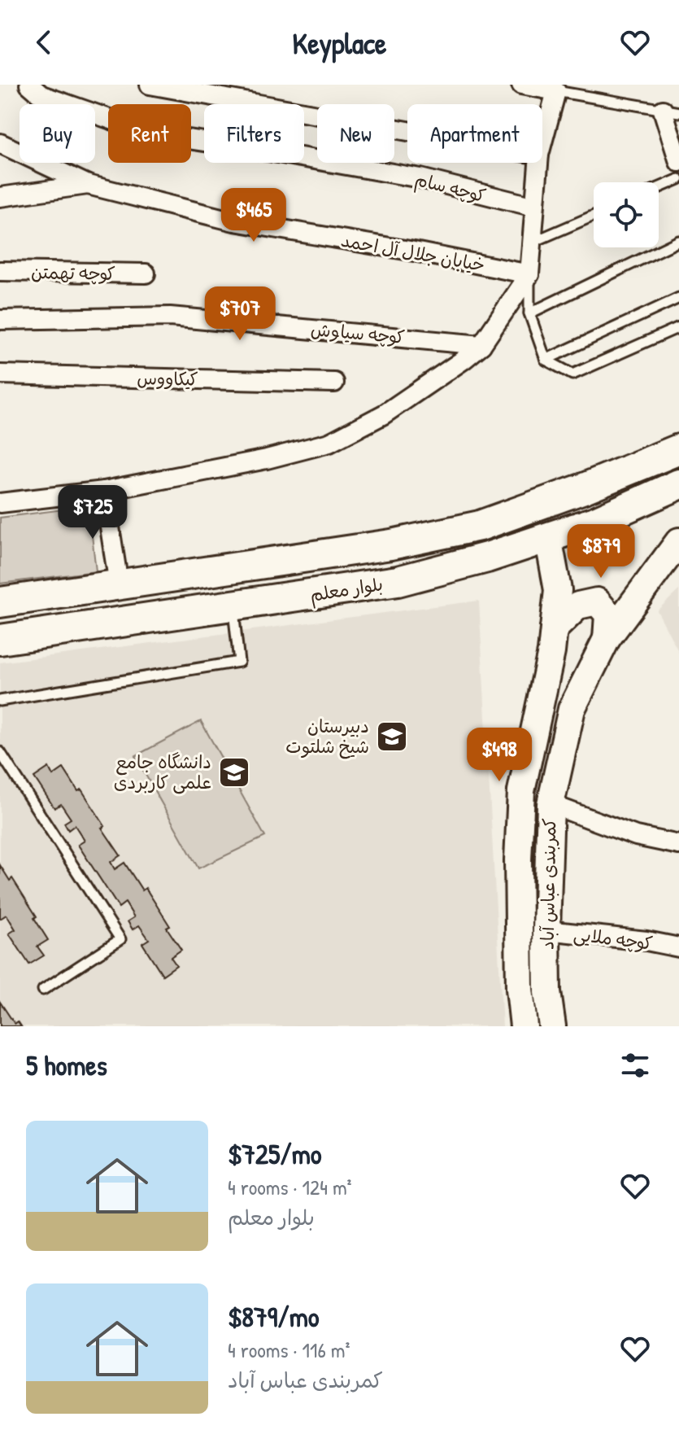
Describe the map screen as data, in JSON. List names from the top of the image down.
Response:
{
  "streets": {
    "main road": ["بلوار معلم", "کمربندی عباس آباد"],
    "street": [
      "کوچه سام",
      "خیابان جلال آل احمد",
      "کوچه تهمتن",
      "کوچه سیاوش",
      "کیکاووس",
      "کوچه ملایی"
    ]
  },
  "crossings": [
    ["بلوار معلم", "کمربندی عباس آباد"],
    ["کمربندی عباس آباد", "کوچه ملایی"]
  ],
  "places": {
    "school or university": ["دبیرستان شیخ شلتوت", "دانشگاه جامع علمی کاربردی"]
  },
  "page": {
    "header": "Keyplace",
    "chip": [
      "Buy",
      "Rent",
      "Filters",
      "New",
      "Apartment"
    ],
    "price": [
      "$465",
      "$707",
      "$725",
      "$879",
      "$498"
    ],
    "heading": "5 homes",
    "list": [
      {
        "name": "$725/mo",
        "note": "4 rooms · 124 m² · بلوار معلم"
      },
      {
        "name": "$879/mo",
        "note": "4 rooms · 116 m² · کمربندی عباس آباد"
      }
    ]
  }
}
